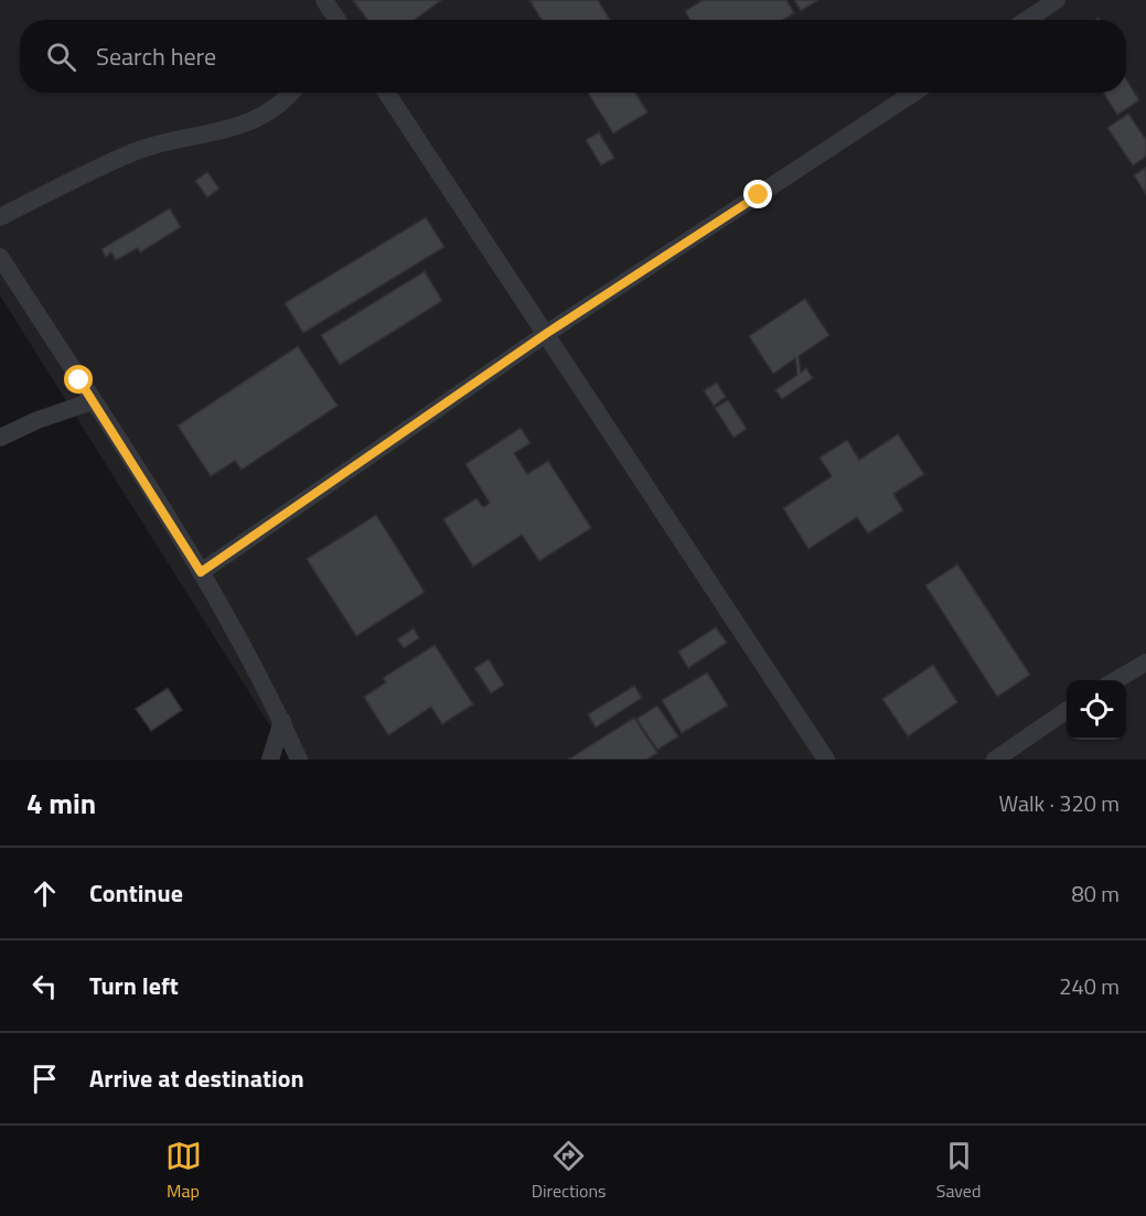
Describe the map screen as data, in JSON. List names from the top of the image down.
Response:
{
  "page": {
    "search": "Search here",
    "heading": ["4 min", "Walk · 320 m"],
    "list": [
      ["Continue", "80 m"],
      ["Turn left", "240 m"],
      "Arrive at destination"
    ],
    "nav": ["Map", "Directions", "Saved"]
  }
}
